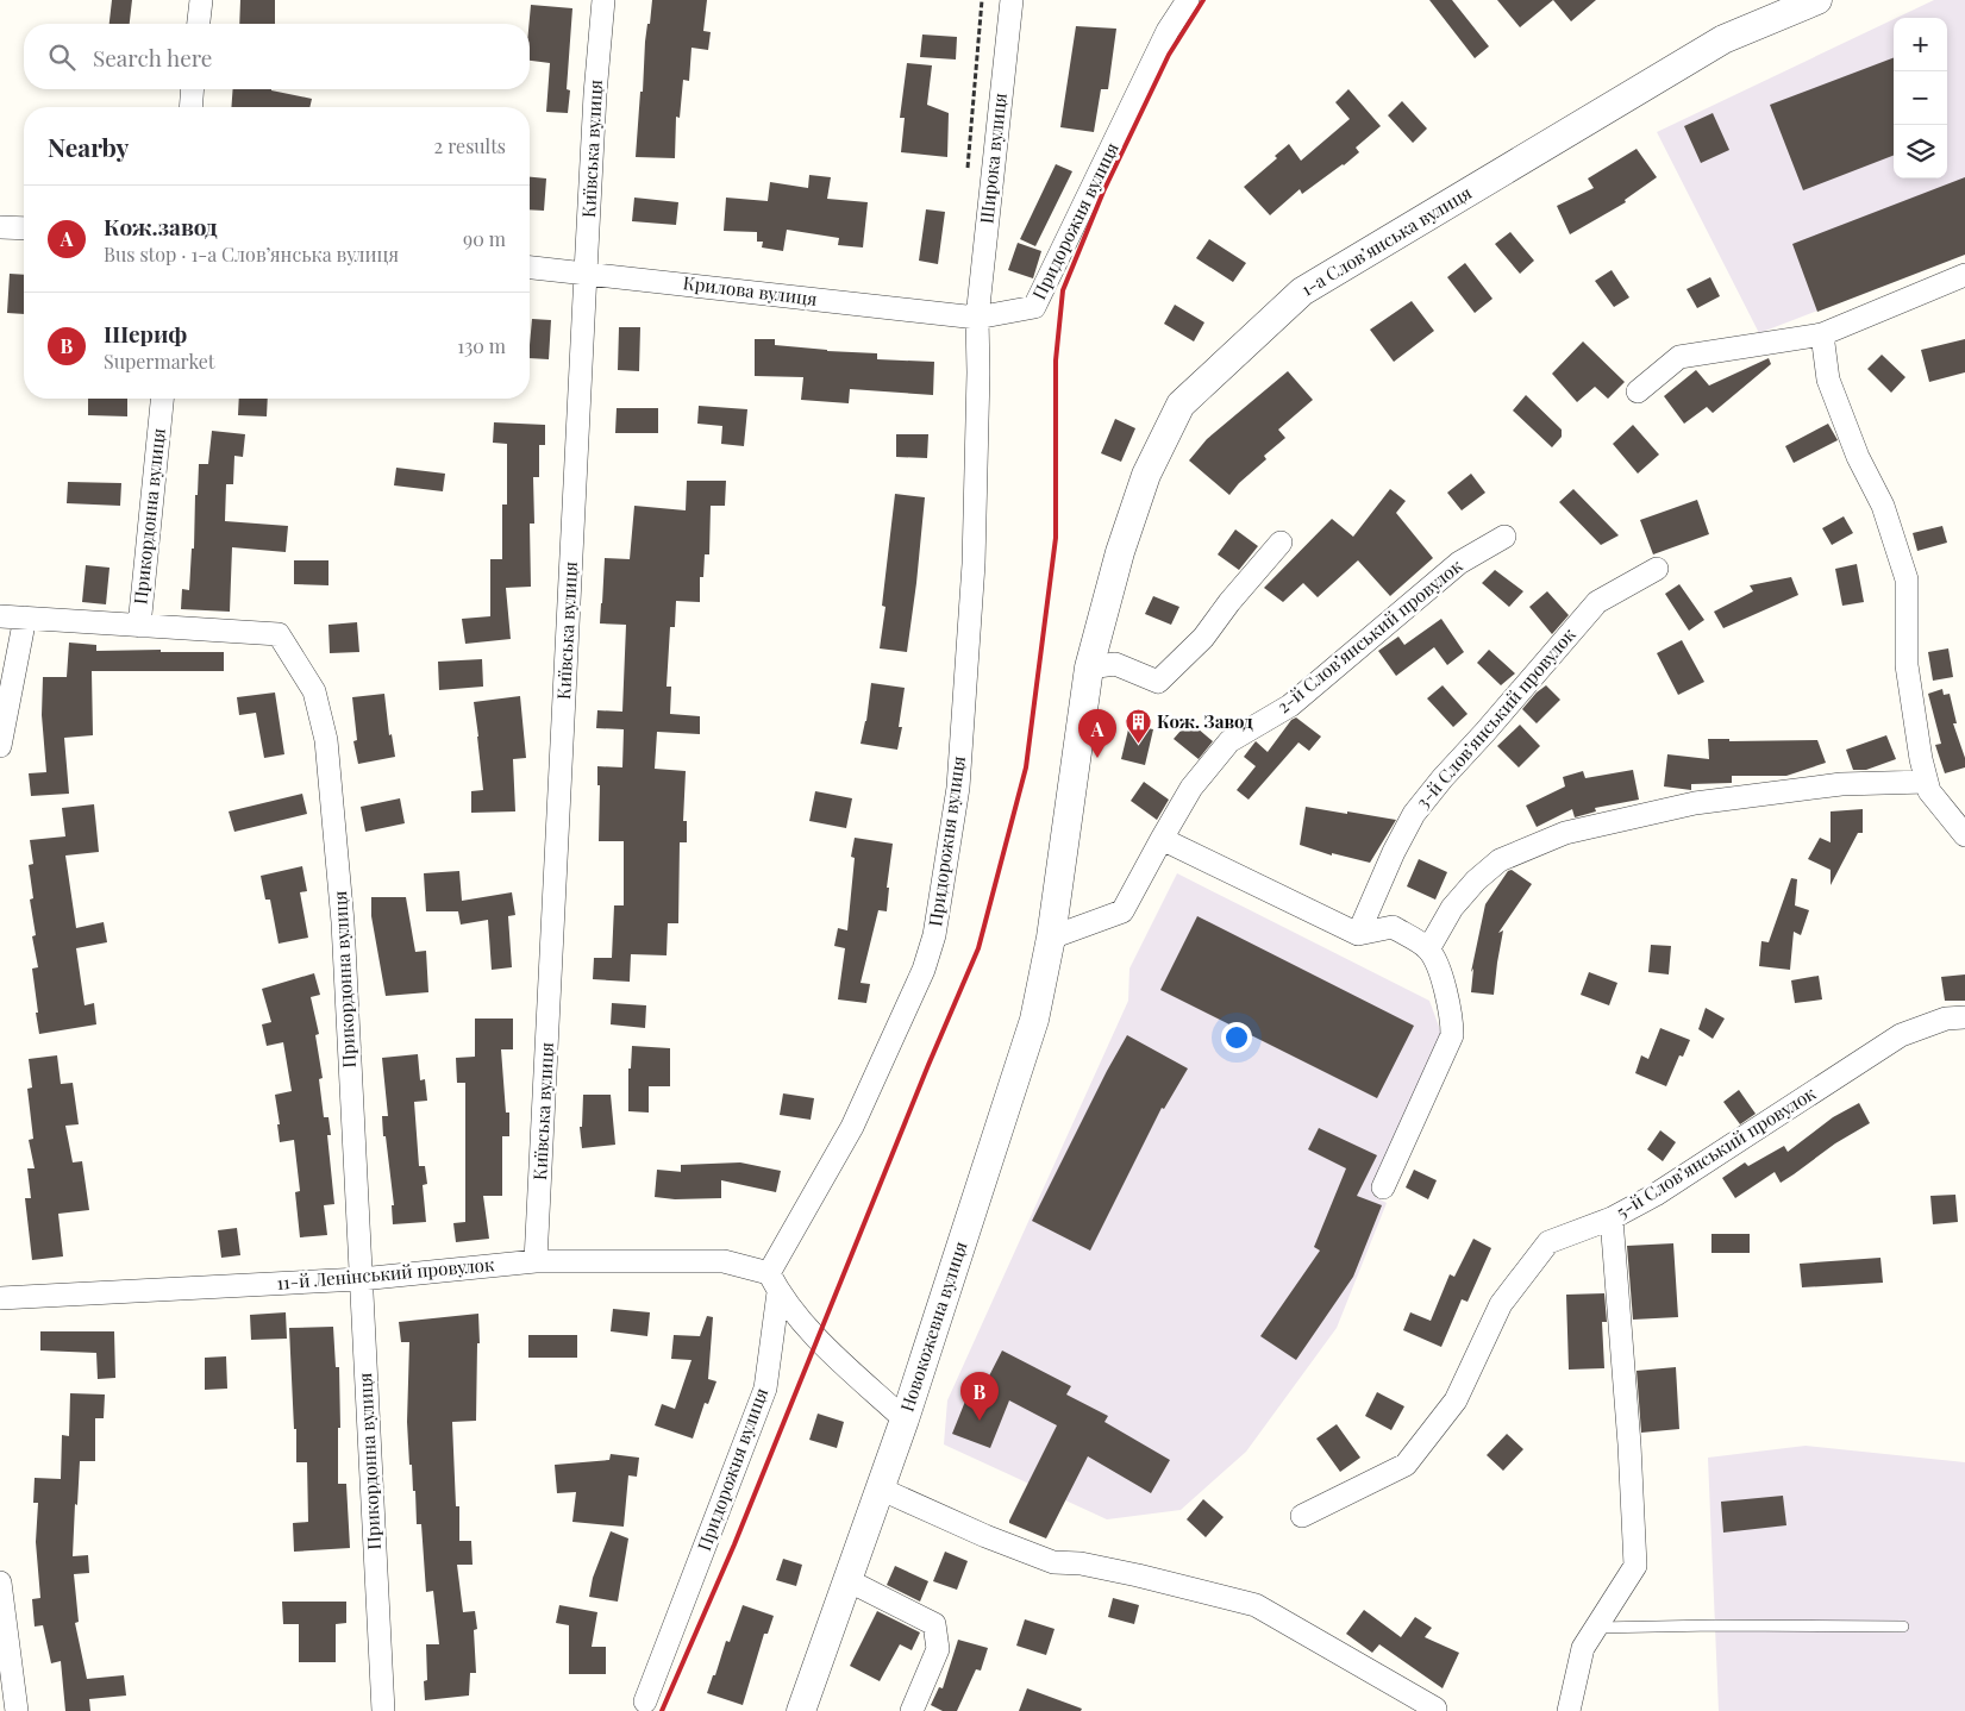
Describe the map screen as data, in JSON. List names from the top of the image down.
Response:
{
  "streets": {
    "street": [
      "Київська вулиця",
      "Широка вулиця",
      "Придорожня вулиця",
      "1-а Слов’янська вулиця",
      "Крилова вулиця",
      "Прикордонна вулиця",
      "2-й Слов’янський провулок",
      "3-й Слов’янський провулок",
      "5-й Слов’янський провулок",
      "11-й Ленінський провулок",
      "Новокожевна вулиця"
    ]
  },
  "crossings": [
    ["Київська вулиця", "Крилова вулиця"],
    ["Київська вулиця", "11-й Ленінський провулок"],
    ["Широка вулиця", "Придорожня вулиця"],
    ["Широка вулиця", "Крилова вулиця"],
    ["Придорожня вулиця", "Крилова вулиця"],
    ["Придорожня вулиця", "11-й Ленінський провулок"],
    ["1-а Слов’янська вулиця", "2-й Слов’янський провулок"],
    ["1-а Слов’янська вулиця", "Новокожевна вулиця"],
    ["Прикордонна вулиця", "11-й Ленінський провулок"],
    ["2-й Слов’янський провулок", "Новокожевна вулиця"]
  ],
  "places": {
    "building": ["Кож. Завод"]
  },
  "page": {
    "map_buttons": ["+", "−"],
    "search": "Search here",
    "heading": ["Nearby", "2 results"],
    "list": [
      {
        "mark": "A",
        "name": "Кож.завод",
        "note": "Bus stop · 1-а Слов’янська вулиця",
        "value": "90 m"
      },
      {
        "mark": "B",
        "name": "Шериф",
        "note": "Supermarket",
        "value": "130 m"
      }
    ],
    "pins": ["A", "B"]
  }
}
